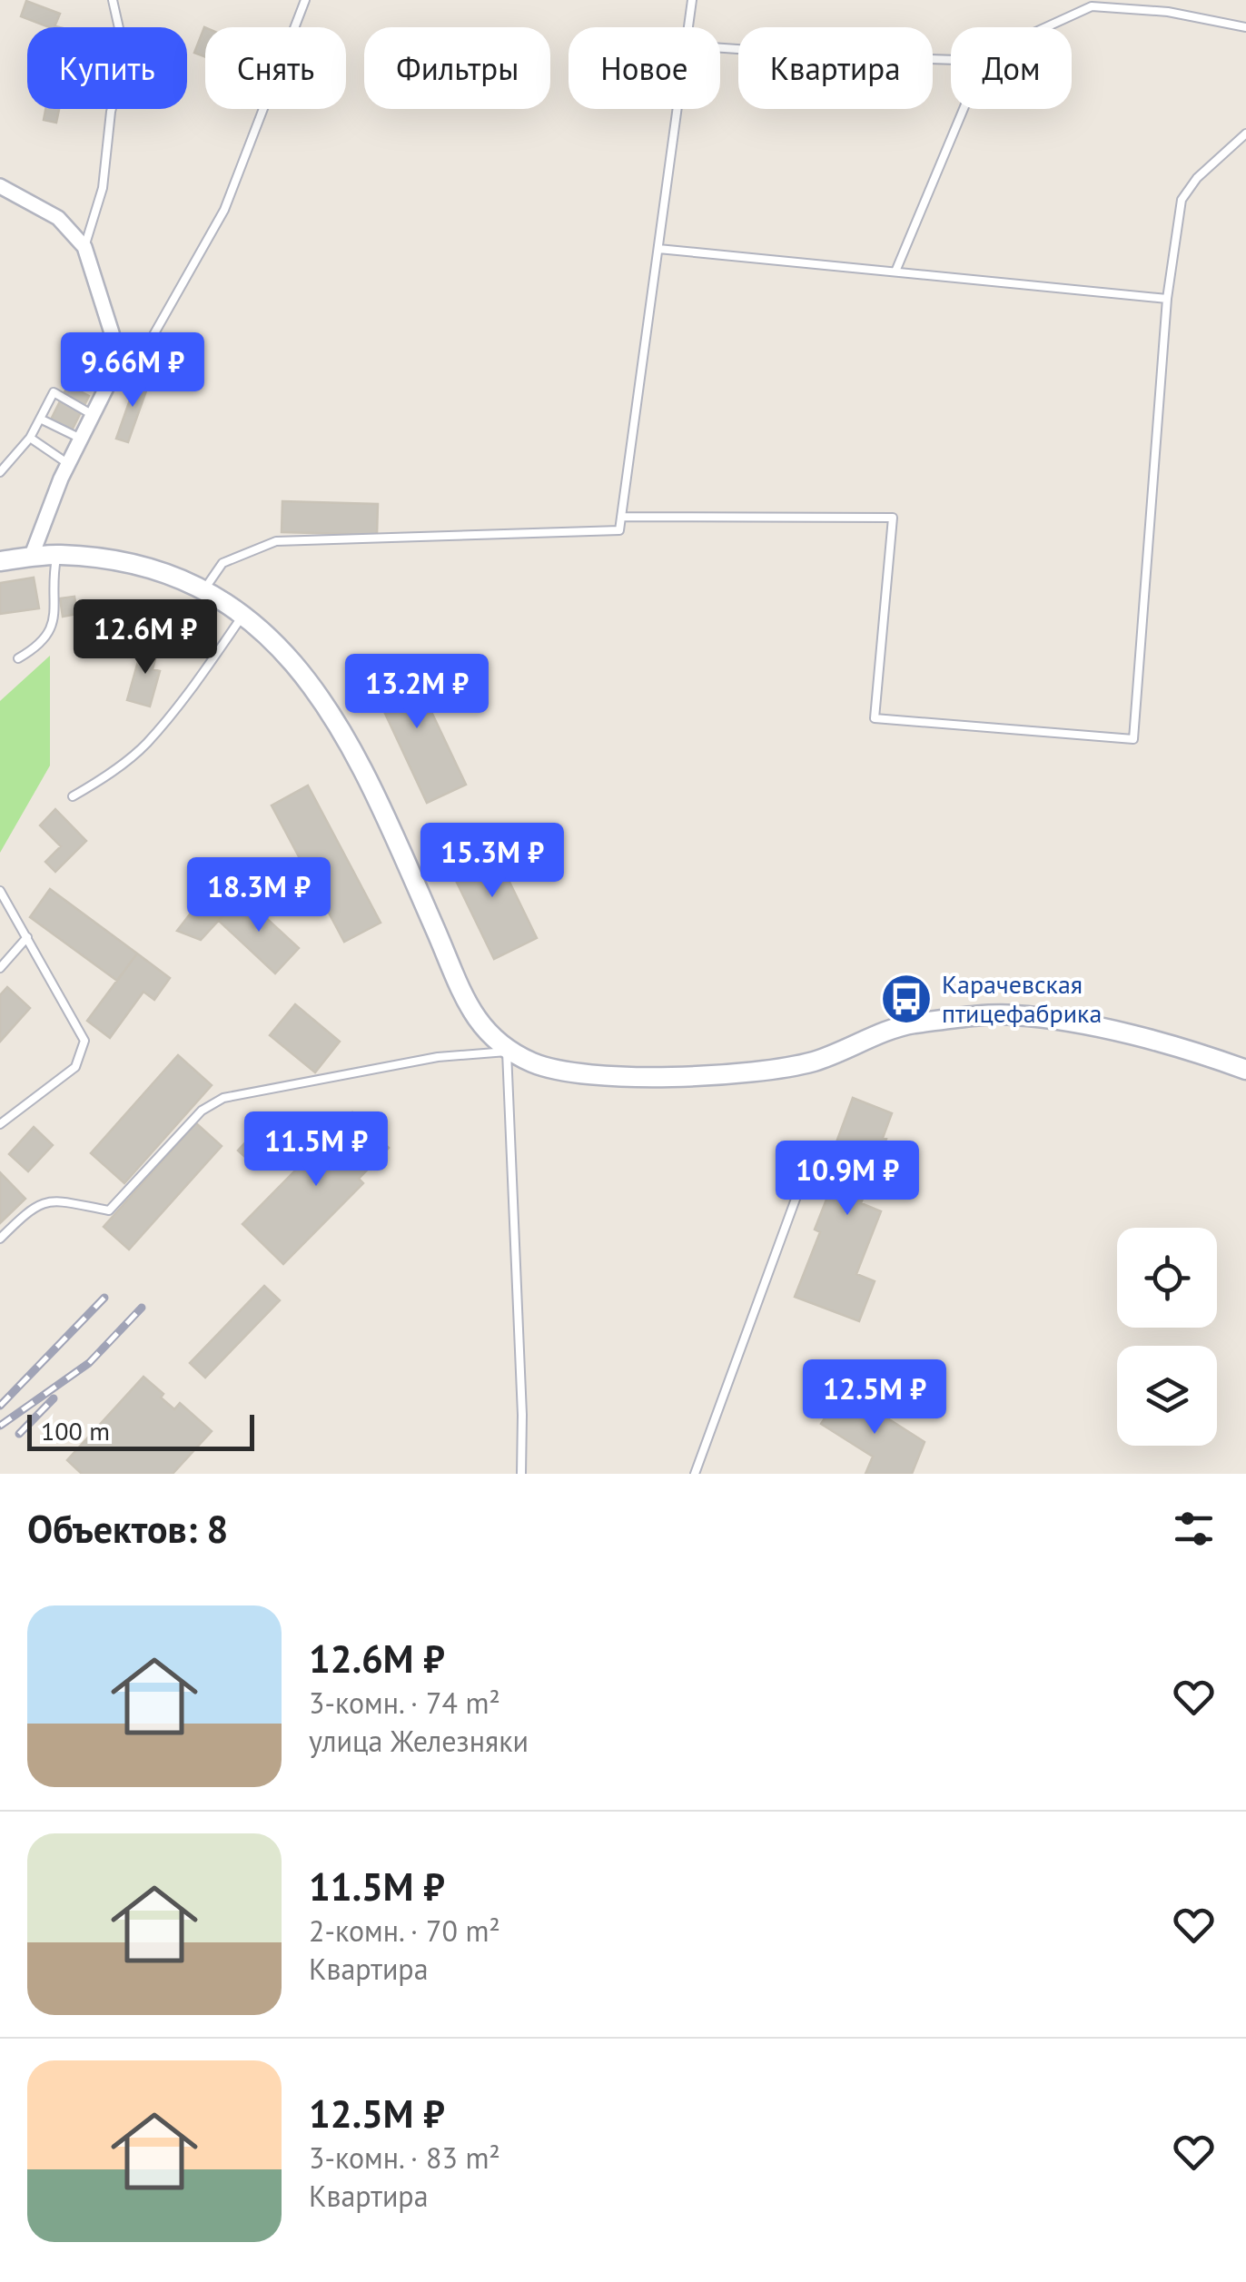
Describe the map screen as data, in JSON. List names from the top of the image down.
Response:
{
  "places": {
    "bus stop": ["Карачевская птицефабрика"]
  },
  "scale_bar": "100 m",
  "page": {
    "chip": [
      "Купить",
      "Снять",
      "Фильтры",
      "Новое",
      "Квартира",
      "Дом"
    ],
    "price": [
      "9.66M ₽",
      "12.6M ₽",
      "13.2M ₽",
      "15.3M ₽",
      "18.3M ₽",
      "11.5M ₽",
      "10.9M ₽",
      "12.5M ₽"
    ],
    "scale": "100 m",
    "heading": "Объектов: 8",
    "list": [
      {
        "name": "12.6M ₽",
        "note": "3-комн. · 74 m² · улица Железняки"
      },
      {
        "name": "11.5M ₽",
        "note": "2-комн. · 70 m² · Квартира"
      },
      {
        "name": "12.5M ₽",
        "note": "3-комн. · 83 m² · Квартира"
      }
    ]
  }
}
